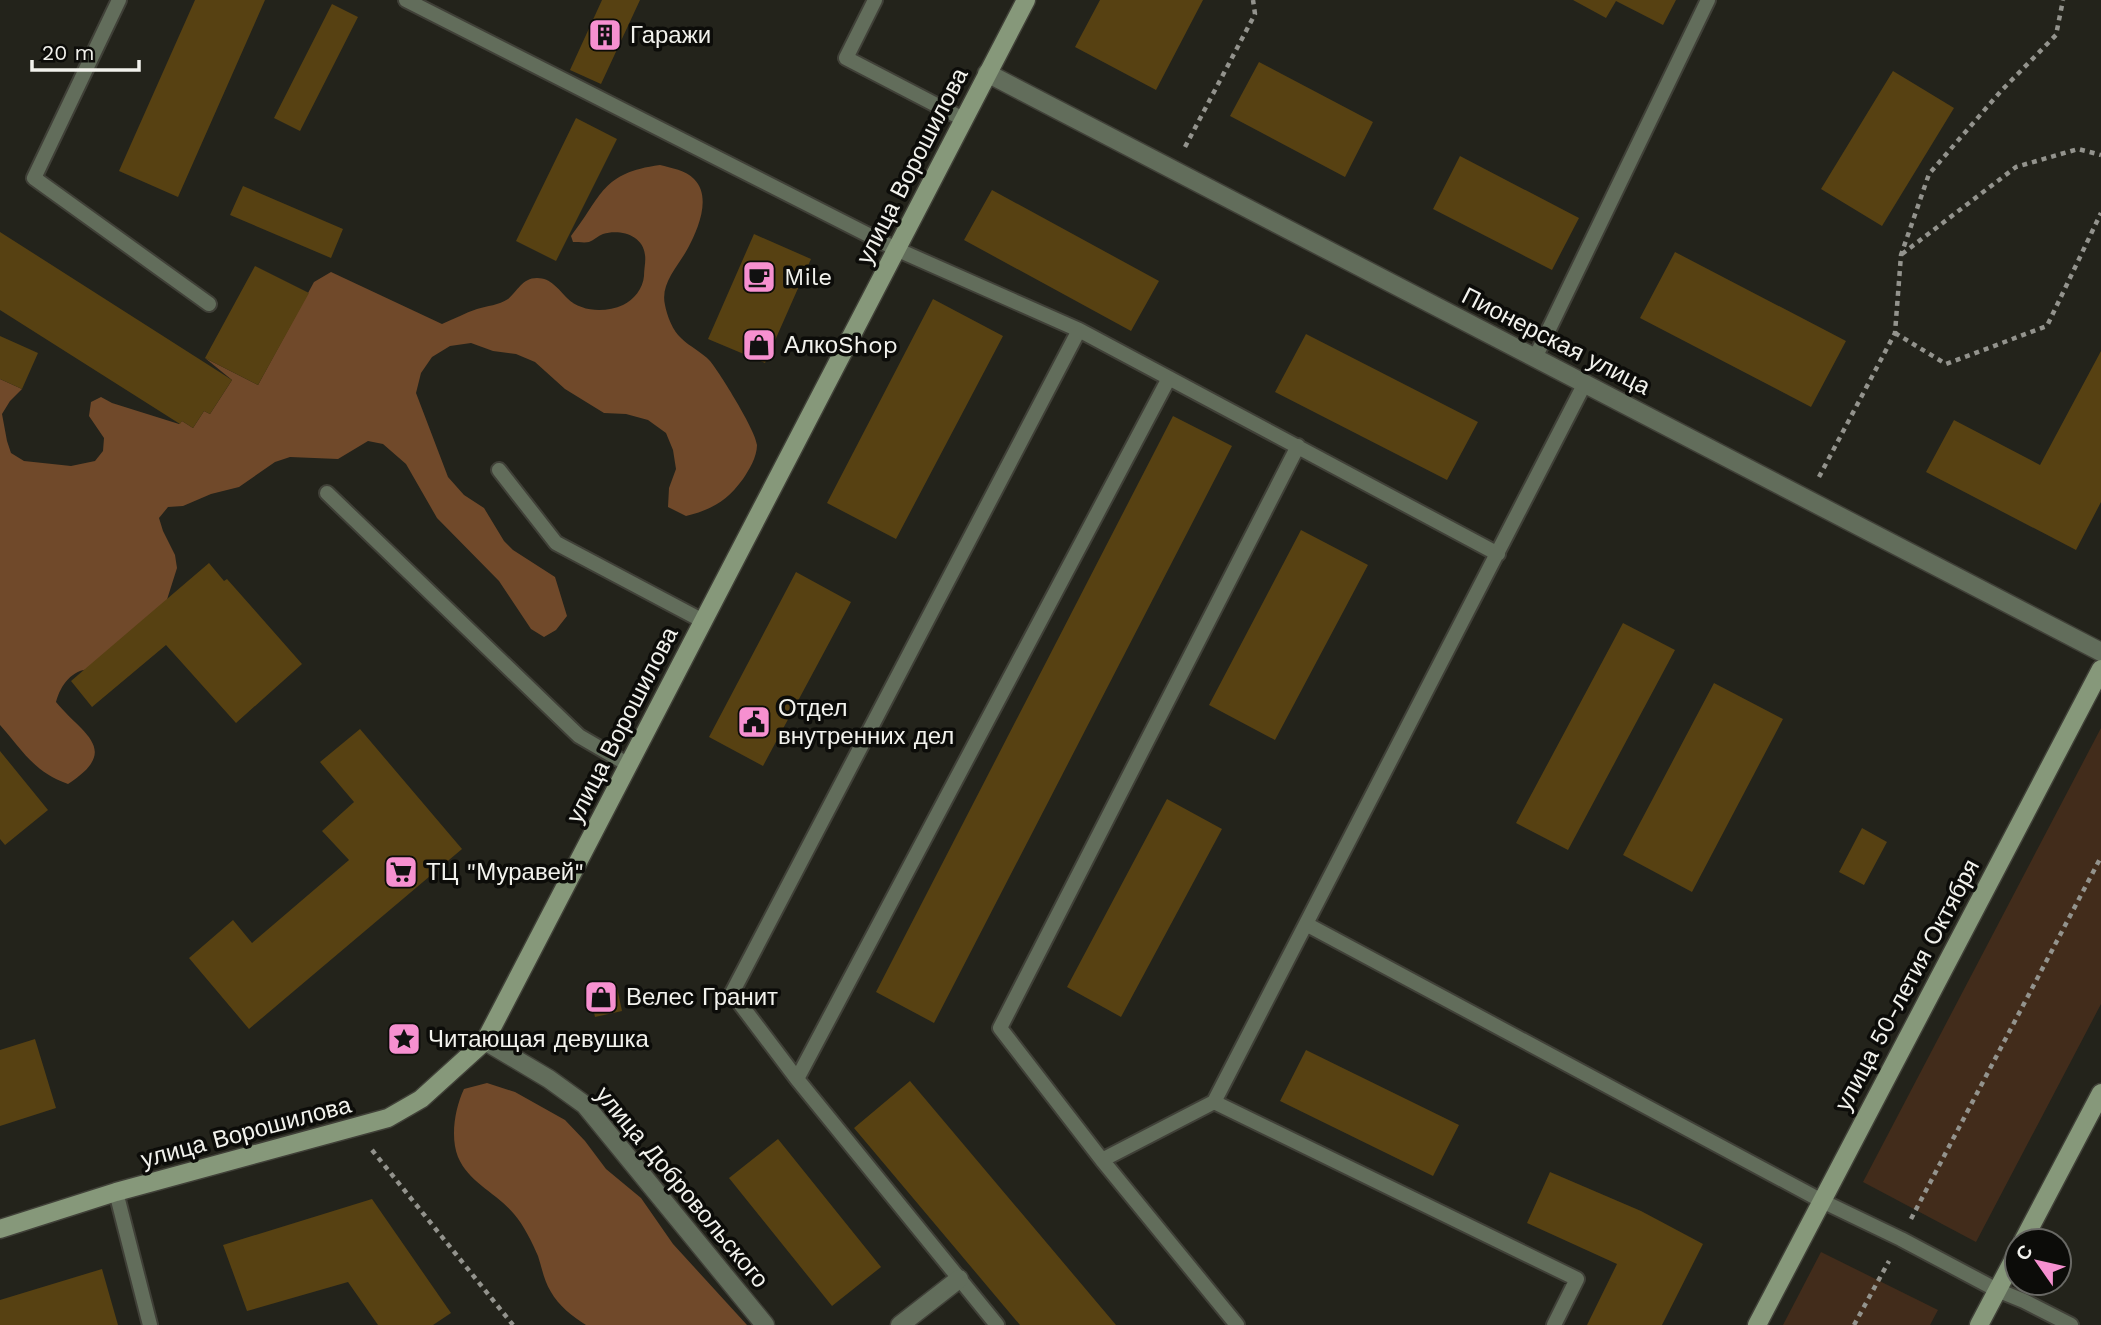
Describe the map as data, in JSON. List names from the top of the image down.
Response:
{
  "streets": {
    "main road": ["улица Ворошилова", "улица 50-летия Октября"],
    "street": ["Пионерская улица", "улица Добровольского"]
  },
  "crossings": [
    ["улица Ворошилова", "Пионерская улица"],
    ["улица Ворошилова", "улица Добровольского"]
  ],
  "places": {
    "building": ["Гаражи"],
    "cafe": ["Mile"],
    "shop": ["АлкоShop", "Велес Гранит"],
    "public building": ["Отдел внутренних дел"],
    "supermarket": ["ТЦ \"Муравей\""],
    "place": ["Читающая девушка"]
  },
  "scale_bar": "20 m",
  "north": "top left"
}
